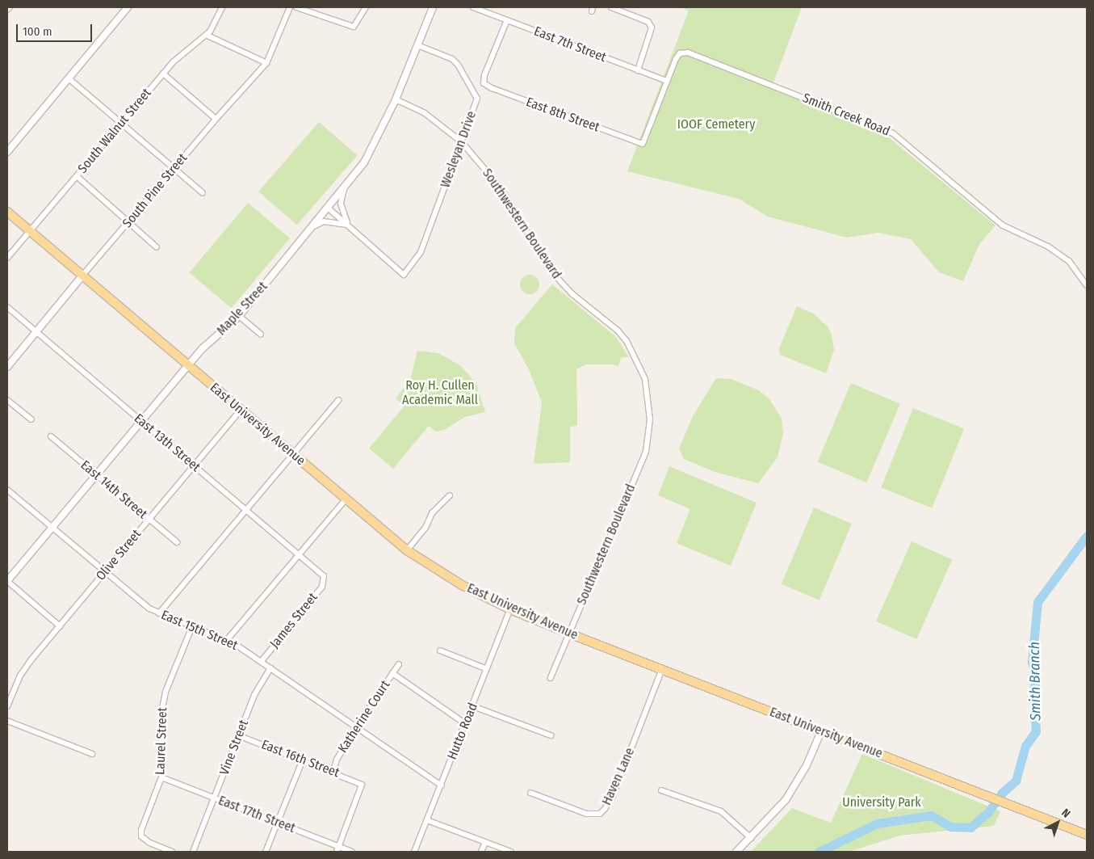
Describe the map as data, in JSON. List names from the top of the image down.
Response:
{
  "streets": {
    "main road": ["East University Avenue"],
    "street": [
      "East 7th Street",
      "East 8th Street",
      "Smith Creek Road",
      "South Walnut Street",
      "Wesleyan Drive",
      "South Pine Street",
      "Southwestern Boulevard",
      "Maple Street",
      "East 13th Street",
      "East 14th Street",
      "Olive Street",
      "James Street",
      "East 15th Street",
      "Katherine Court",
      "Hutto Road",
      "Laurel Street",
      "Vine Street",
      "East 16th Street",
      "Haven Lane",
      "East 17th Street"
    ]
  },
  "crossings": [
    ["East 7th Street", "East 8th Street"],
    ["East 7th Street", "Smith Creek Road"],
    ["East 8th Street", "Smith Creek Road"],
    ["South Walnut Street", "East University Avenue"],
    ["Wesleyan Drive", "Southwestern Boulevard"],
    ["Wesleyan Drive", "Maple Street"],
    ["South Pine Street", "East University Avenue"],
    ["South Pine Street", "East 13th Street"],
    ["Southwestern Boulevard", "Maple Street"],
    ["Southwestern Boulevard", "East University Avenue"],
    ["Maple Street", "East University Avenue"],
    ["Maple Street", "East 13th Street"],
    ["Maple Street", "East 14th Street"],
    ["Maple Street", "East 15th Street"],
    ["East University Avenue", "Olive Street"],
    ["East University Avenue", "Hutto Road"],
    ["East University Avenue", "Haven Lane"],
    ["East 13th Street", "Olive Street"],
    ["East 13th Street", "James Street"],
    ["East 14th Street", "Olive Street"],
    ["Olive Street", "East 15th Street"],
    ["James Street", "East 15th Street"],
    ["East 15th Street", "Katherine Court"],
    ["East 15th Street", "Hutto Road"],
    ["East 15th Street", "Laurel Street"],
    ["East 15th Street", "Vine Street"],
    ["Katherine Court", "East 16th Street"],
    ["Laurel Street", "East 17th Street"],
    ["Vine Street", "East 16th Street"],
    ["Vine Street", "East 17th Street"],
    ["East 16th Street", "East 17th Street"]
  ],
  "water": ["Smith Branch"],
  "parks": ["IOOF Cemetery", "Roy H. Cullen Academic Mall", "University Park"],
  "scale_bar": "100 m",
  "north": "top right"
}
